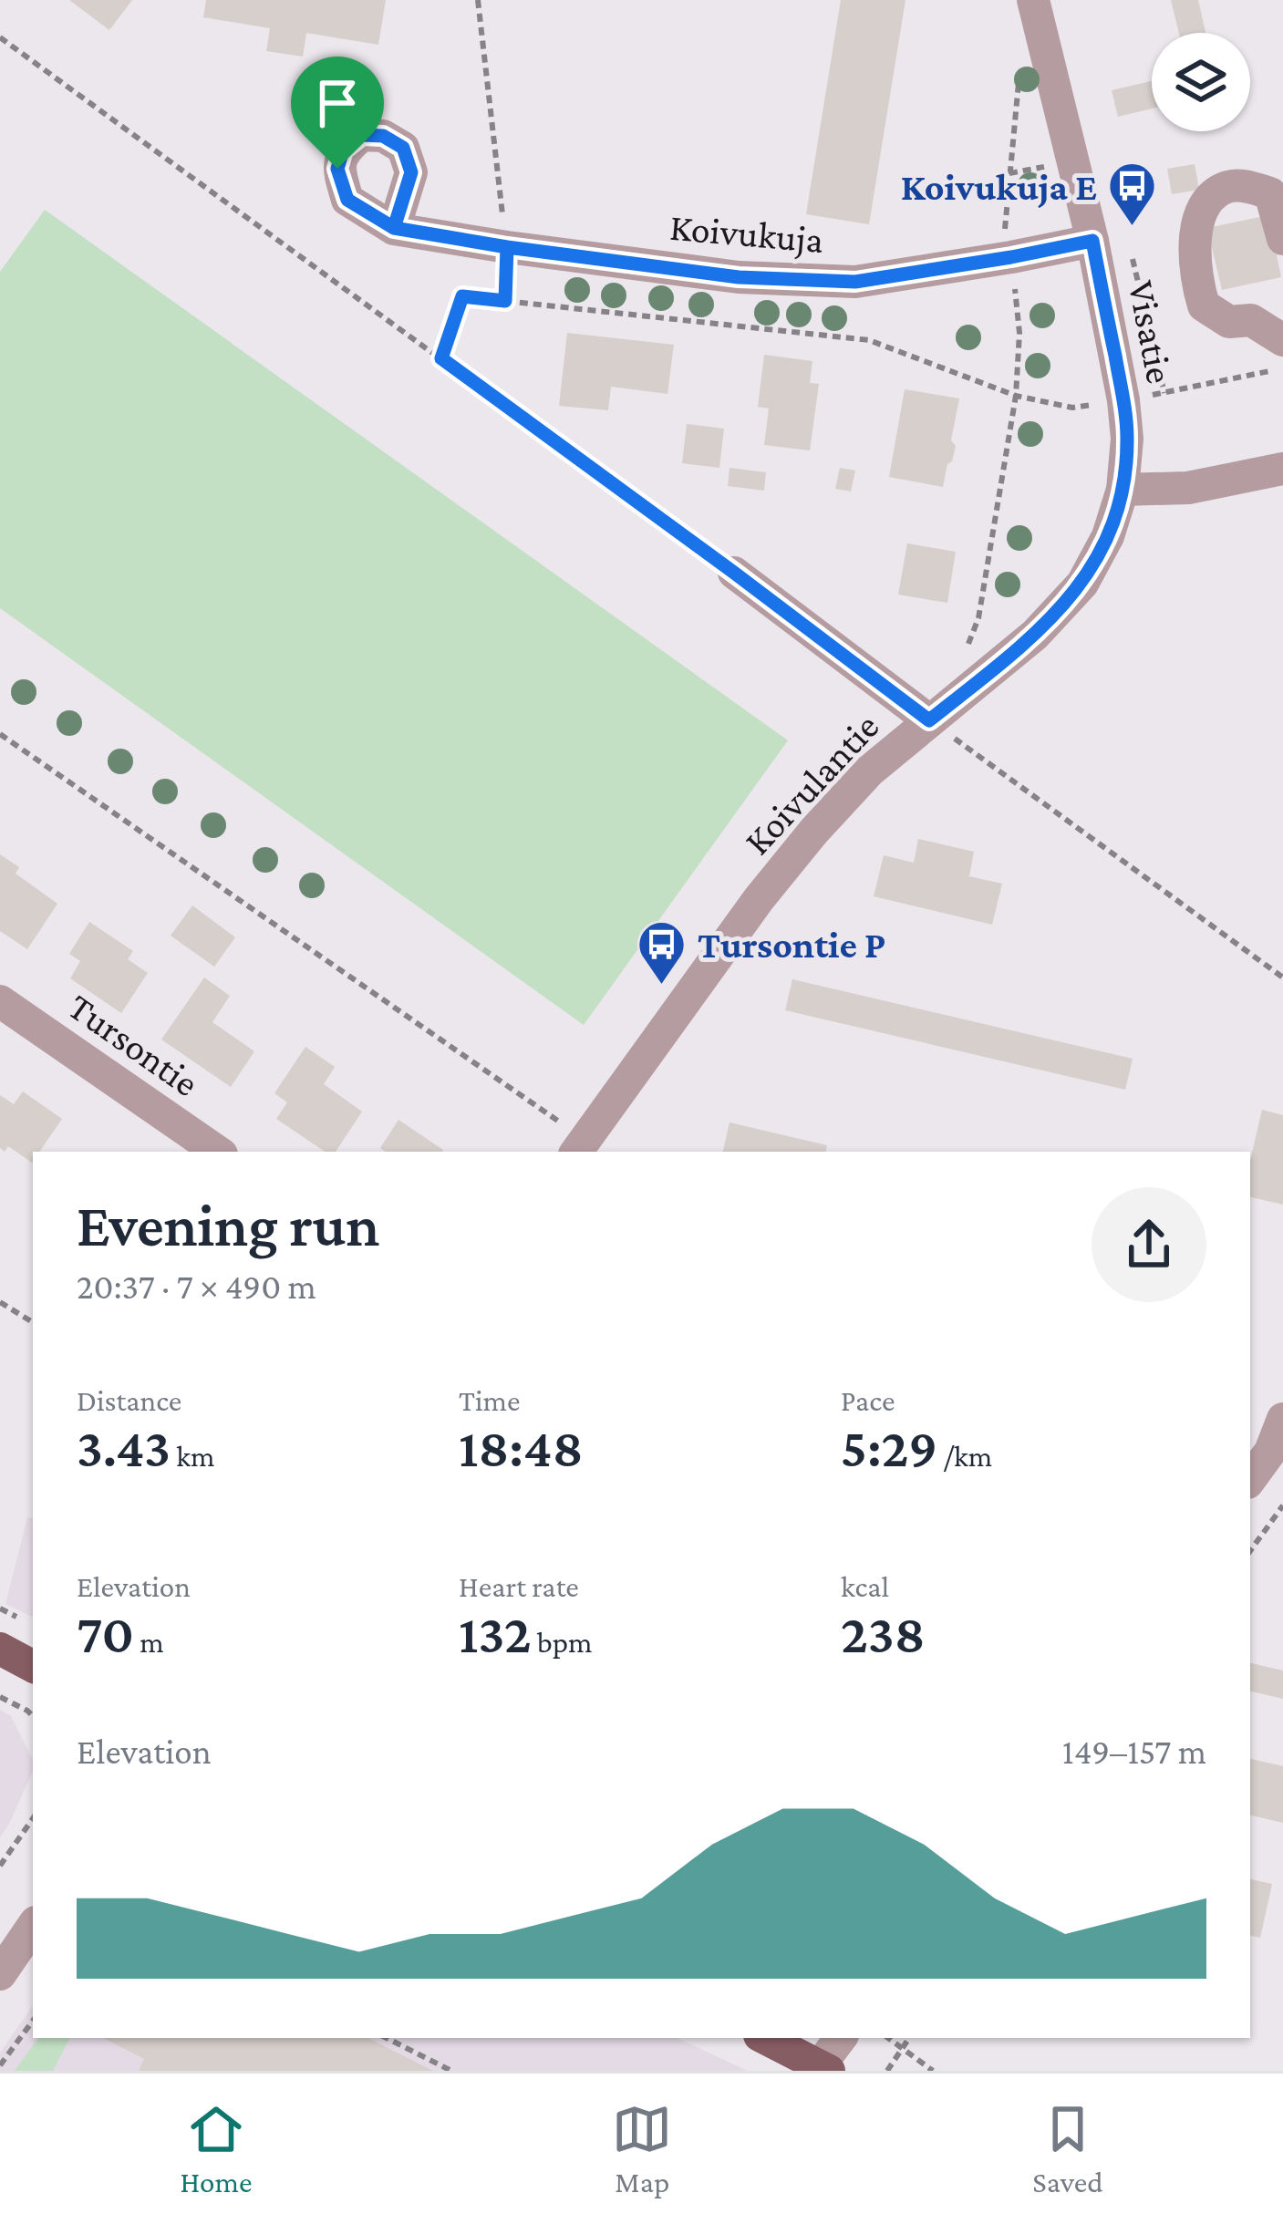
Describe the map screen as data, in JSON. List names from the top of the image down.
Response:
{
  "streets": {
    "street": [
      "Koivukuja",
      "Visatie",
      "Koivulantie",
      "Tursontie"
    ]
  },
  "crossings": [
    ["Koivukuja", "Visatie"],
    ["Visatie", "Koivulantie"]
  ],
  "places": {
    "bus stop": ["Koivukuja E", "Tursontie P"]
  },
  "page": {
    "heading": ["Evening run", "20:37 · 7 × 490 m"],
    "stats": [
      ["Distance", "3.43 km"],
      ["Time", "18:48"],
      ["Pace", "5:29 /km"],
      ["Elevation", "70 m"],
      ["Heart rate", "132 bpm"],
      ["kcal", "238"]
    ],
    "chart": ["Elevation", "149–157 m"],
    "tabs": ["Home", "Map", "Saved"]
  }
}
